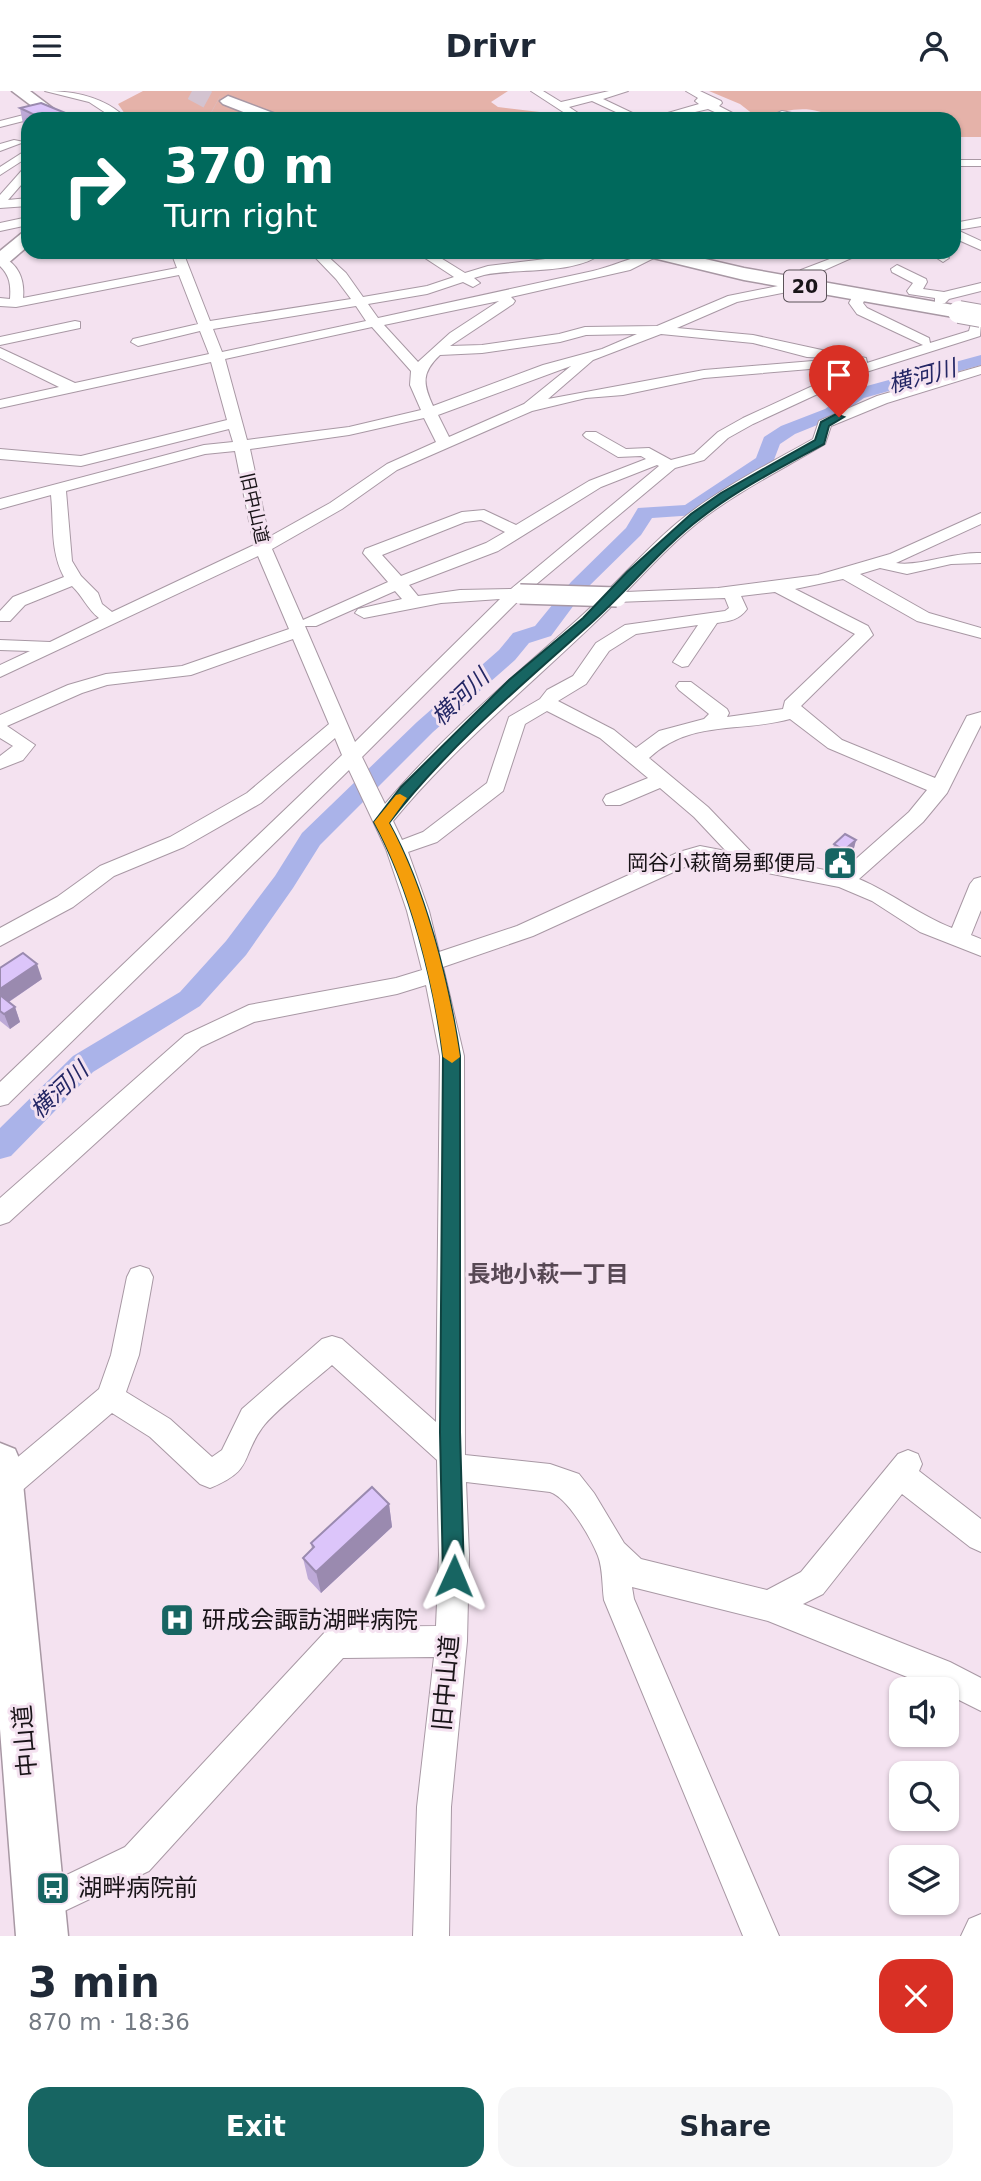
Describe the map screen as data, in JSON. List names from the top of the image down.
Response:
{
  "streets": {
    "highway": ["20", "中山道"],
    "street": ["旧中山道"]
  },
  "districts": ["長地小萩一丁目"],
  "water": ["横河川"],
  "places": {
    "public building": ["岡谷小萩簡易郵便局"],
    "hospital": ["研成会諏訪湖畔病院"],
    "bus stop": ["湖畔病院前"]
  },
  "page": {
    "header": "Drivr",
    "turn": ["370 m", "Turn right"],
    "heading": ["3 min", "870 m · 18:36"],
    "buttons": ["Exit", "Share"]
  }
}
